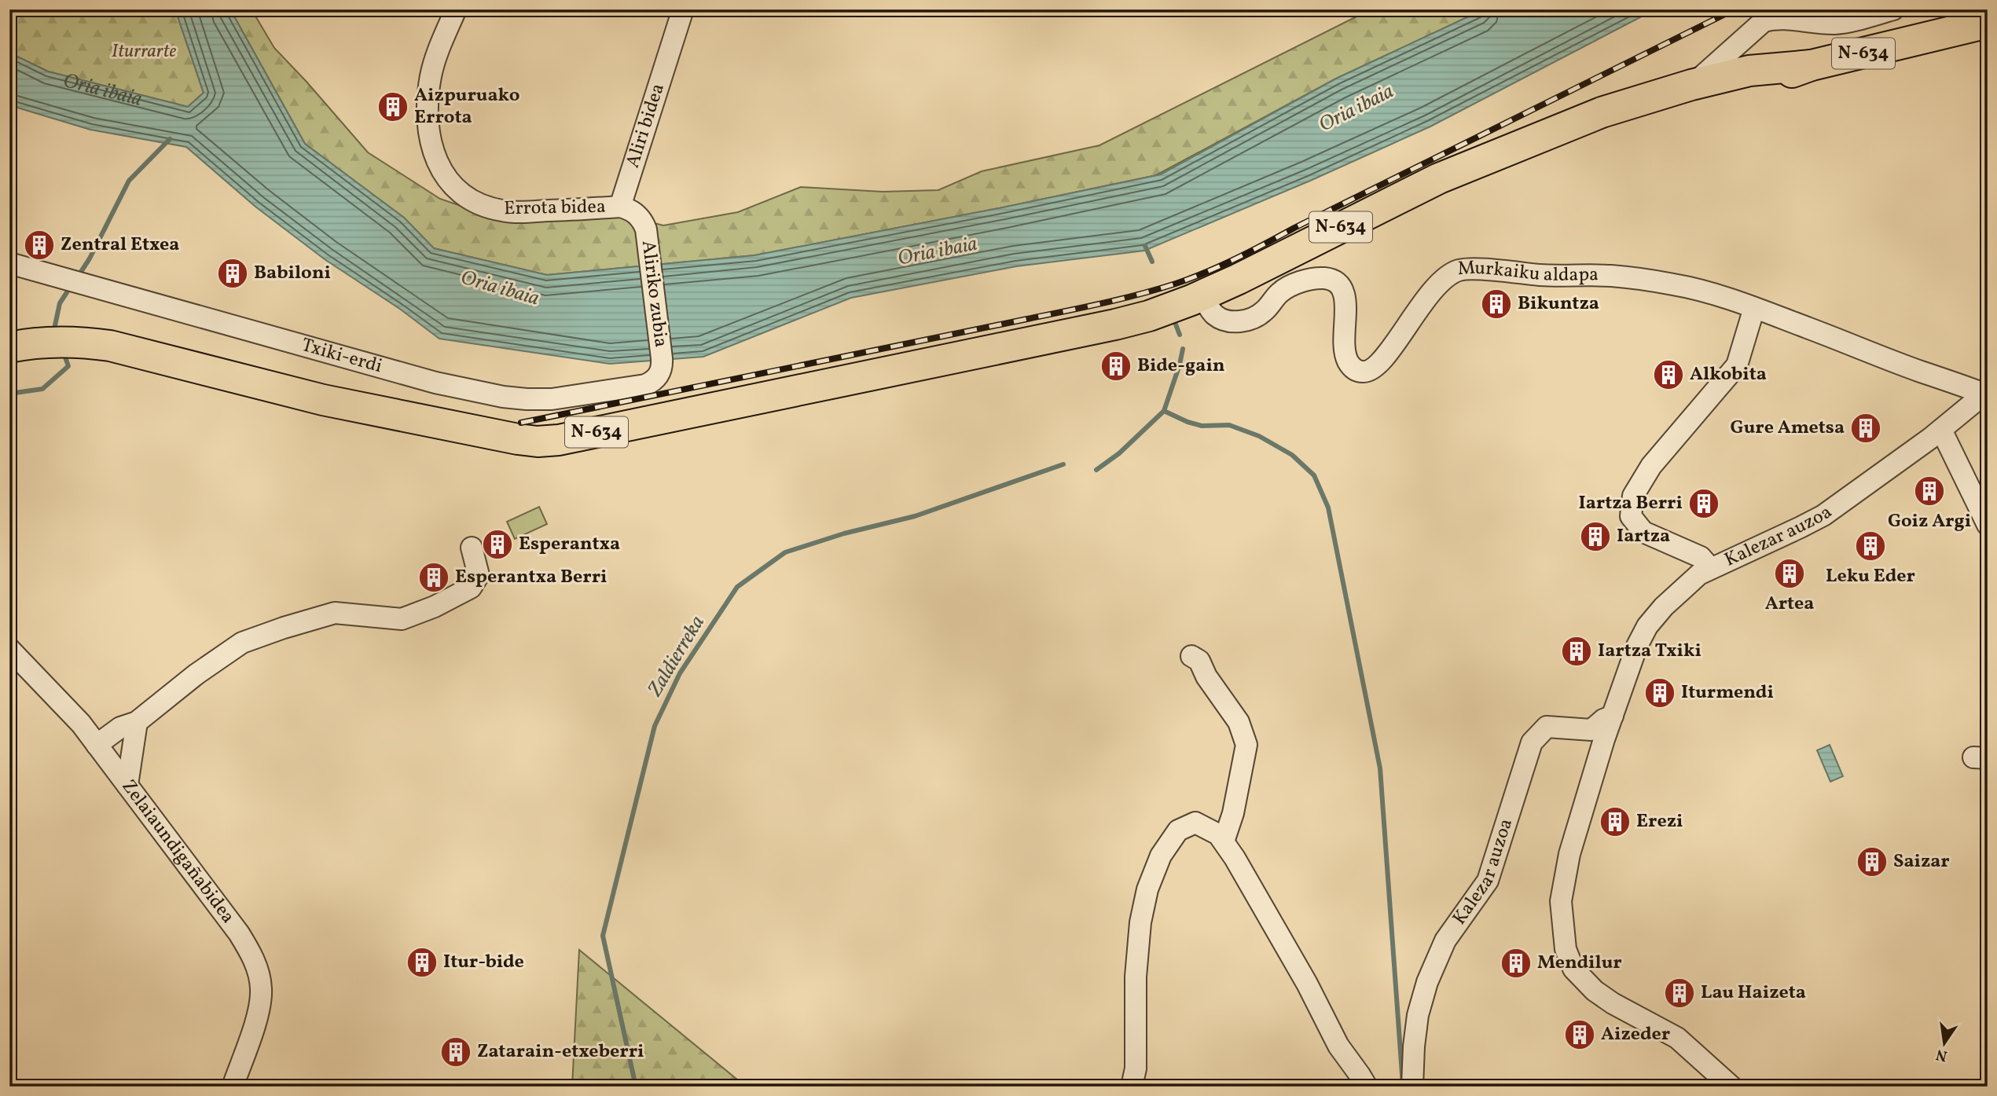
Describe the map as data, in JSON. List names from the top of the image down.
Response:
{
  "streets": {
    "highway": ["N-634"],
    "street": [
      "Aliri bidea",
      "Errota bidea",
      "Murkaiku aldapa",
      "Aliriko zubia",
      "Txiki-erdi",
      "Kalezar auzoa",
      "Zelaiaundigañabidea"
    ]
  },
  "crossings": [
    ["N-634", "Murkaiku aldapa"],
    ["Aliri bidea", "Errota bidea"],
    ["Aliri bidea", "Aliriko zubia"],
    ["Errota bidea", "Aliriko zubia"],
    ["Murkaiku aldapa", "Kalezar auzoa"],
    ["Aliriko zubia", "Txiki-erdi"]
  ],
  "water": ["Oria ibaia", "Zaldierreka"],
  "parks": ["Iturrarte"],
  "places": {
    "building": [
      "Aizpuruako Errota",
      "Zentral Etxea",
      "Babiloni",
      "Bikuntza",
      "Bide-gain",
      "Alkobita",
      "Gure Ametsa",
      "Goiz Argi",
      "Iartza Berri",
      "Iartza",
      "Esperantxa",
      "Leku Eder",
      "Artea",
      "Esperantxa Berri",
      "Iartza Txiki",
      "Iturmendi",
      "Erezi",
      "Saizar",
      "Itur-bide",
      "Mendilur",
      "Lau Haizeta",
      "Aizeder",
      "Zatarain-etxeberri"
    ]
  },
  "north": "bottom"
}
